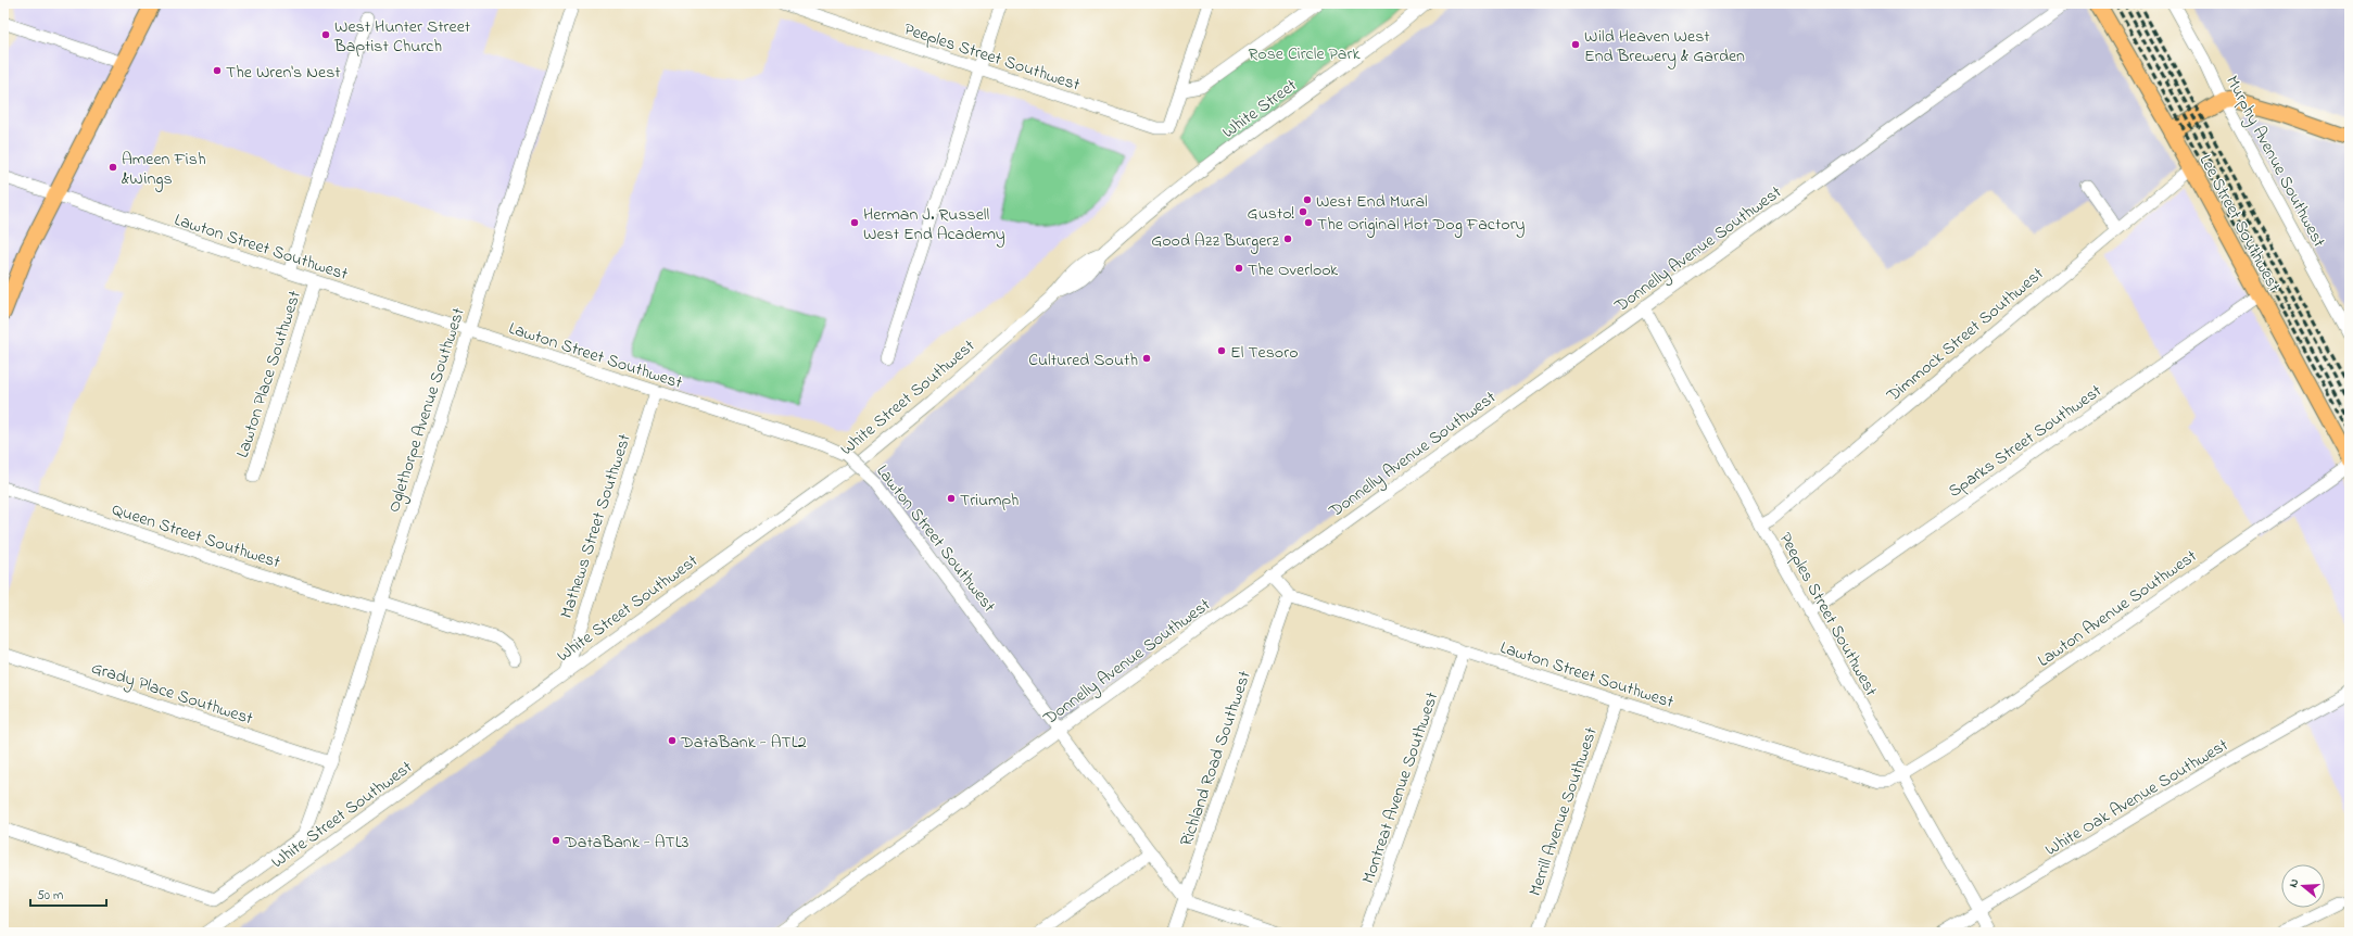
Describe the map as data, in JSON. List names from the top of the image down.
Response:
{
  "streets": {
    "main road": ["Lee Street Southwest"],
    "street": [
      "Peeples Street Southwest",
      "White Street",
      "Murphy Avenue Southwest",
      "Lawton Street Southwest",
      "Donnelly Avenue Southwest",
      "Dimmock Street Southwest",
      "Lawton Place Southwest",
      "White Street Southwest",
      "Oglethorpe Avenue Southwest",
      "Sparks Street Southwest",
      "Mathews Street Southwest",
      "Queen Street Southwest",
      "Lawton Avenue Southwest",
      "Grady Place Southwest",
      "Richland Road Southwest",
      "Montreat Avenue Southwest",
      "White Oak Avenue Southwest",
      "Merrill Avenue Southwest"
    ]
  },
  "crossings": [
    ["Peeples Street Southwest", "Lawton Street Southwest"],
    ["Peeples Street Southwest", "Donnelly Avenue Southwest"],
    ["Peeples Street Southwest", "Dimmock Street Southwest"],
    ["Peeples Street Southwest", "Sparks Street Southwest"],
    ["Peeples Street Southwest", "Lawton Avenue Southwest"],
    ["Peeples Street Southwest", "White Oak Avenue Southwest"],
    ["White Street", "White Street Southwest"],
    ["Lee Street Southwest", "Dimmock Street Southwest"],
    ["Lee Street Southwest", "Sparks Street Southwest"],
    ["Lawton Street Southwest", "Donnelly Avenue Southwest"],
    ["Lawton Street Southwest", "Lawton Place Southwest"],
    ["Lawton Street Southwest", "Oglethorpe Avenue Southwest"],
    ["Lawton Street Southwest", "Mathews Street Southwest"],
    ["Lawton Street Southwest", "Lawton Avenue Southwest"],
    ["Lawton Street Southwest", "Richland Road Southwest"],
    ["Lawton Street Southwest", "Montreat Avenue Southwest"],
    ["Lawton Street Southwest", "Merrill Avenue Southwest"],
    ["White Street Southwest", "Mathews Street Southwest"],
    ["Oglethorpe Avenue Southwest", "Queen Street Southwest"],
    ["Oglethorpe Avenue Southwest", "Grady Place Southwest"]
  ],
  "parks": ["Rose Circle Park"],
  "places": [
    "West Hunter Street Baptist Church",
    "Wild Heaven West End Brewery & Garden",
    "The Wren's Nest",
    "Ameen Fish &Wings",
    "West End Mural",
    "Gusto!",
    "Herman J. Russell West End Academy",
    "The Original Hot Dog Factory",
    "Good Azz Burgerz",
    "The Overlook",
    "El Tesoro",
    "Cultured South",
    "Triumph",
    "DataBank - ATL2",
    "DataBank - ATL3"
  ],
  "scale_bar": "50 m",
  "north": "left"
}
